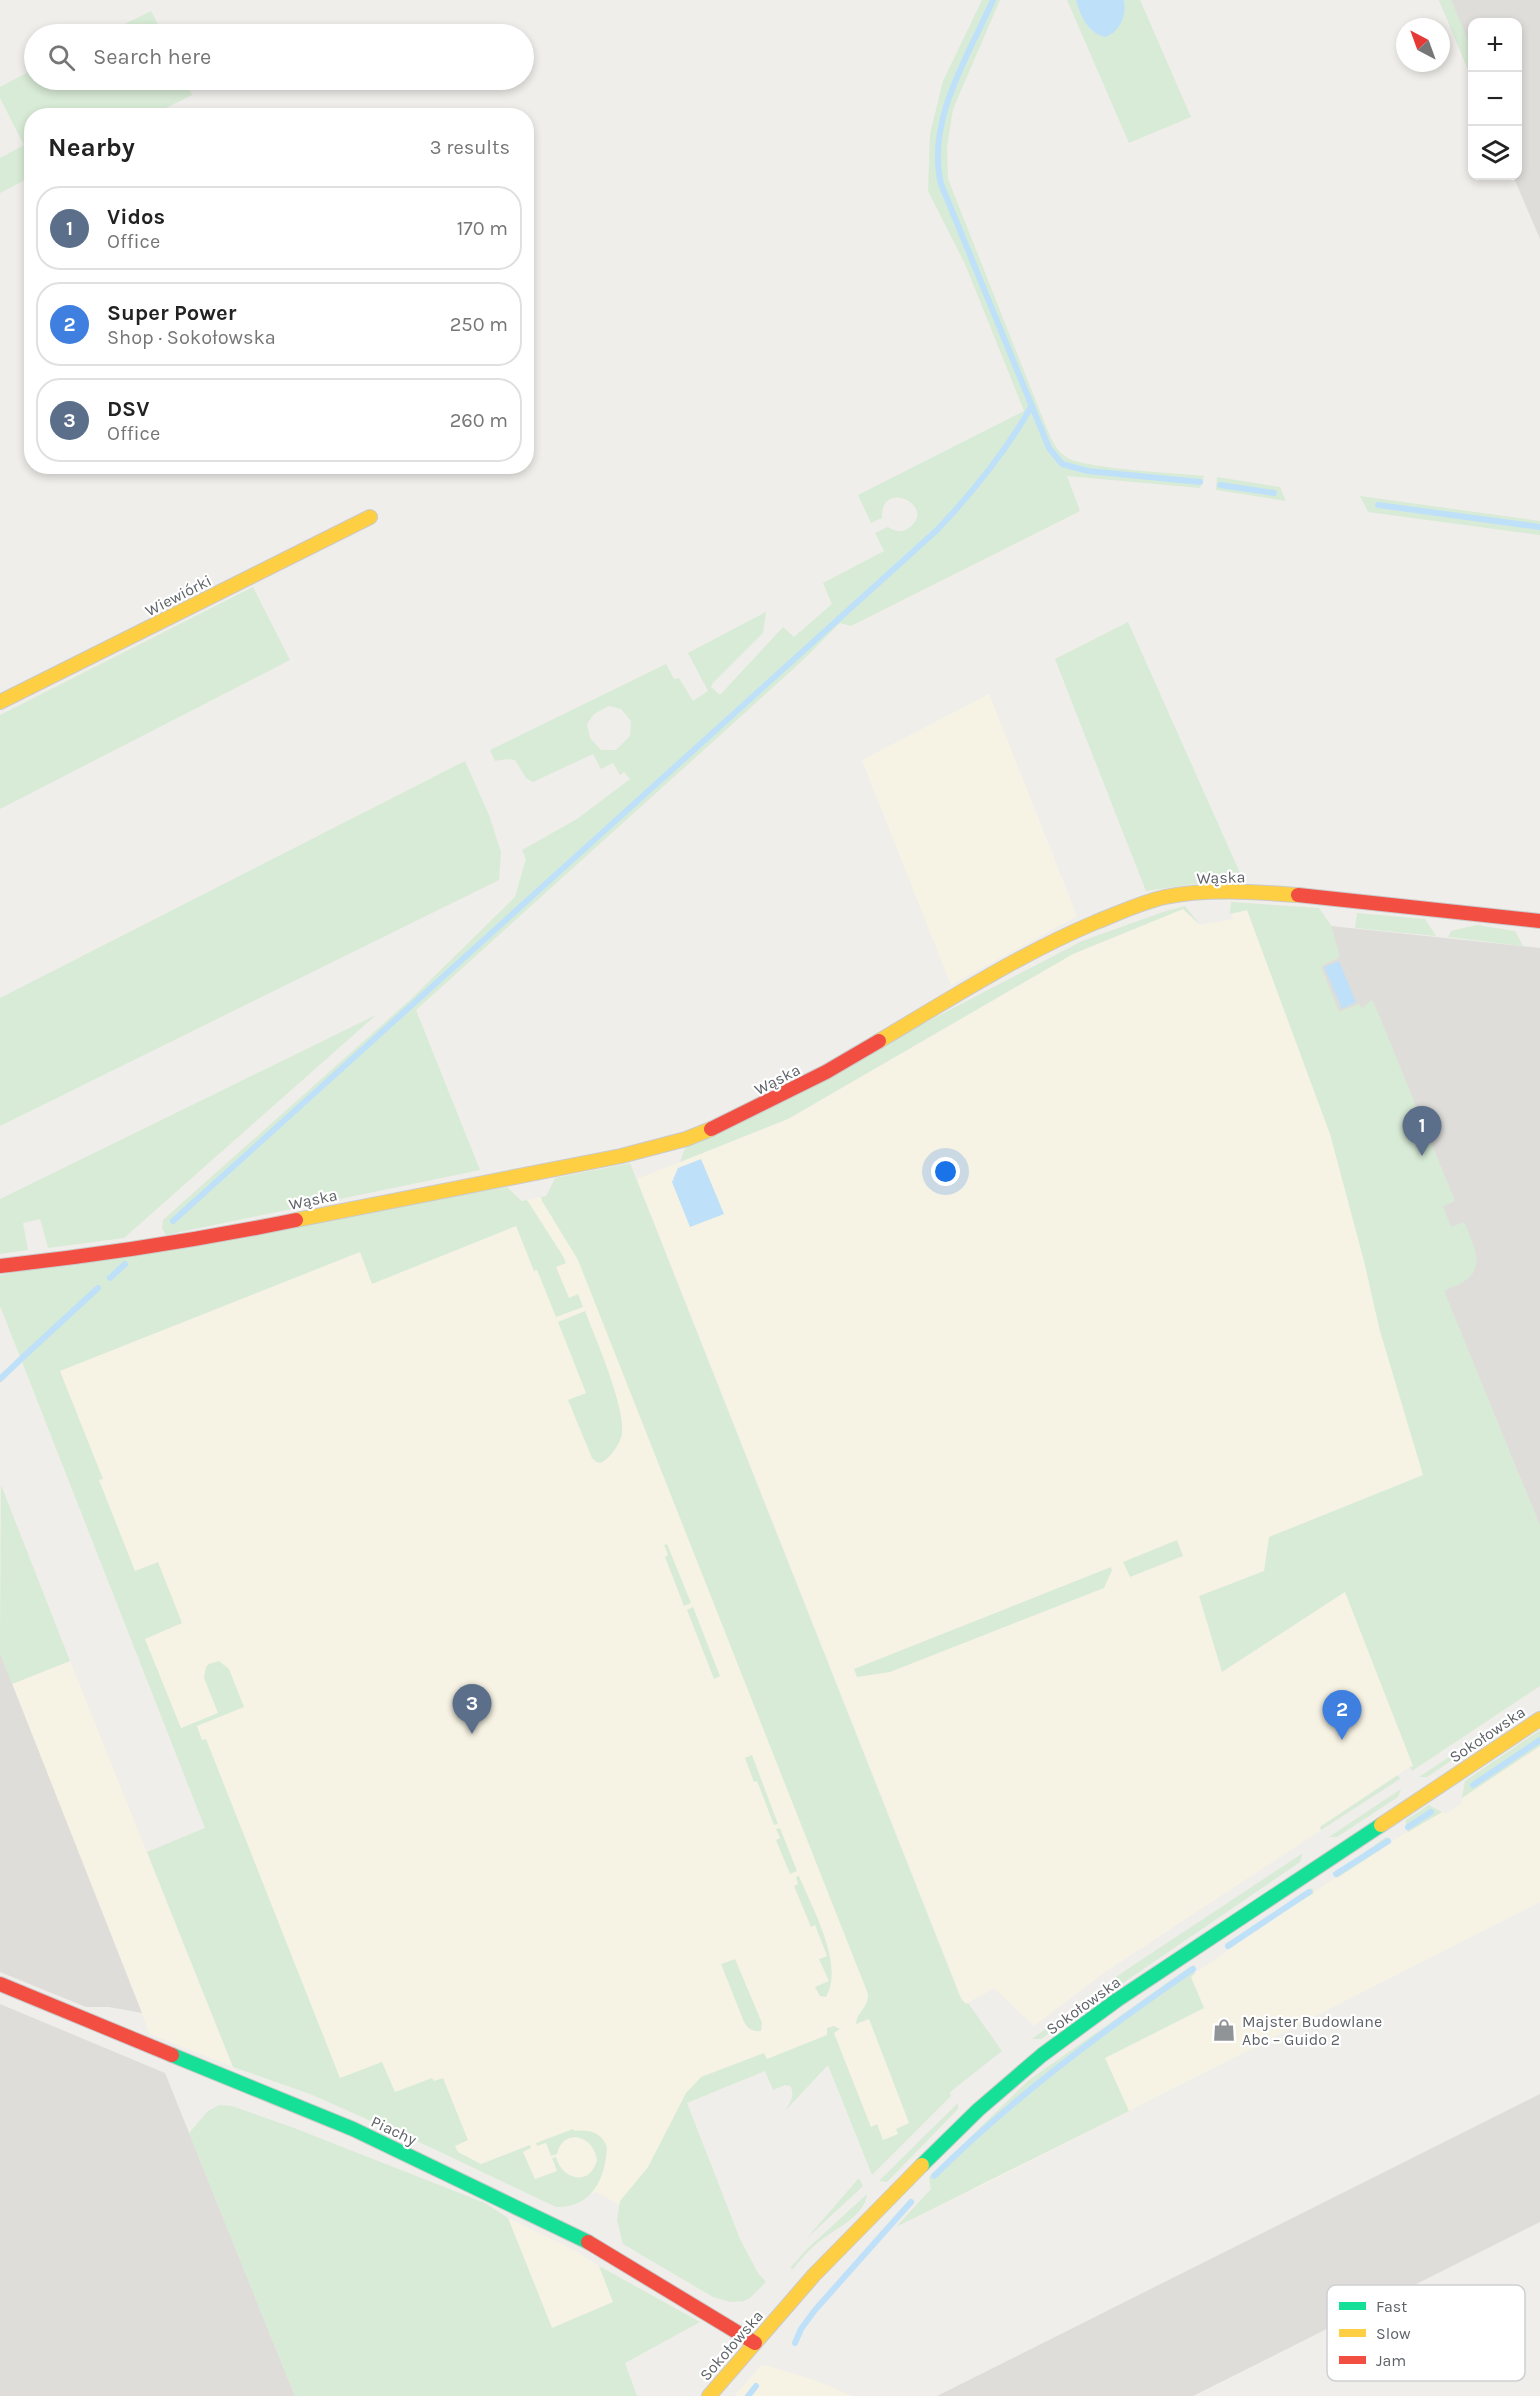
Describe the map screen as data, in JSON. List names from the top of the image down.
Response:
{
  "streets": {
    "street": [
      "Wiewiórki",
      "Wąska",
      "Sokołowska",
      "Piachy"
    ]
  },
  "crossings": [
    ["Sokołowska", "Piachy"]
  ],
  "places": {
    "shop": ["Majster Budowlane Abc – Guido 2"]
  },
  "legend": ["Fast", "Slow", "Jam"],
  "north": "top left",
  "page": {
    "map_buttons": ["+", "−"],
    "search": "Search here",
    "heading": ["Nearby", "3 results"],
    "list": [
      {
        "mark": "1",
        "name": "Vidos",
        "note": "Office",
        "value": "170 m"
      },
      {
        "mark": "2",
        "name": "Super Power",
        "note": "Shop · Sokołowska",
        "value": "250 m"
      },
      {
        "mark": "3",
        "name": "DSV",
        "note": "Office",
        "value": "260 m"
      }
    ],
    "pins": ["1", "3", "2"]
  }
}
